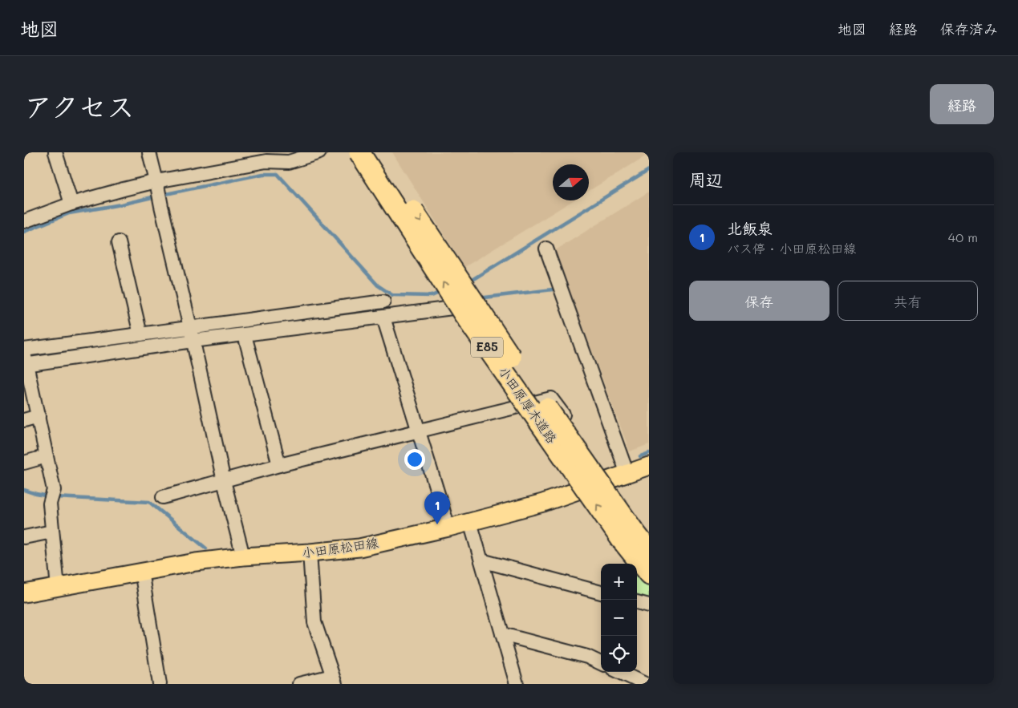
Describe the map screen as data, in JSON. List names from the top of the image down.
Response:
{
  "streets": {
    "highway": ["E85", "小田原厚木道路"],
    "main road": ["小田原松田線"]
  },
  "north": "right",
  "page": {
    "header": "地図",
    "nav": ["地図", "経路", "保存済み"],
    "title": "アクセス",
    "buttons": [
      "経路",
      ["保存", "共有"]
    ],
    "heading": "周辺",
    "list": [
      {
        "mark": "1",
        "name": "北飯泉",
        "note": "バス停 · 小田原松田線",
        "value": "40 m"
      }
    ],
    "pins": "1",
    "map_buttons": ["+", "−"]
  }
}
